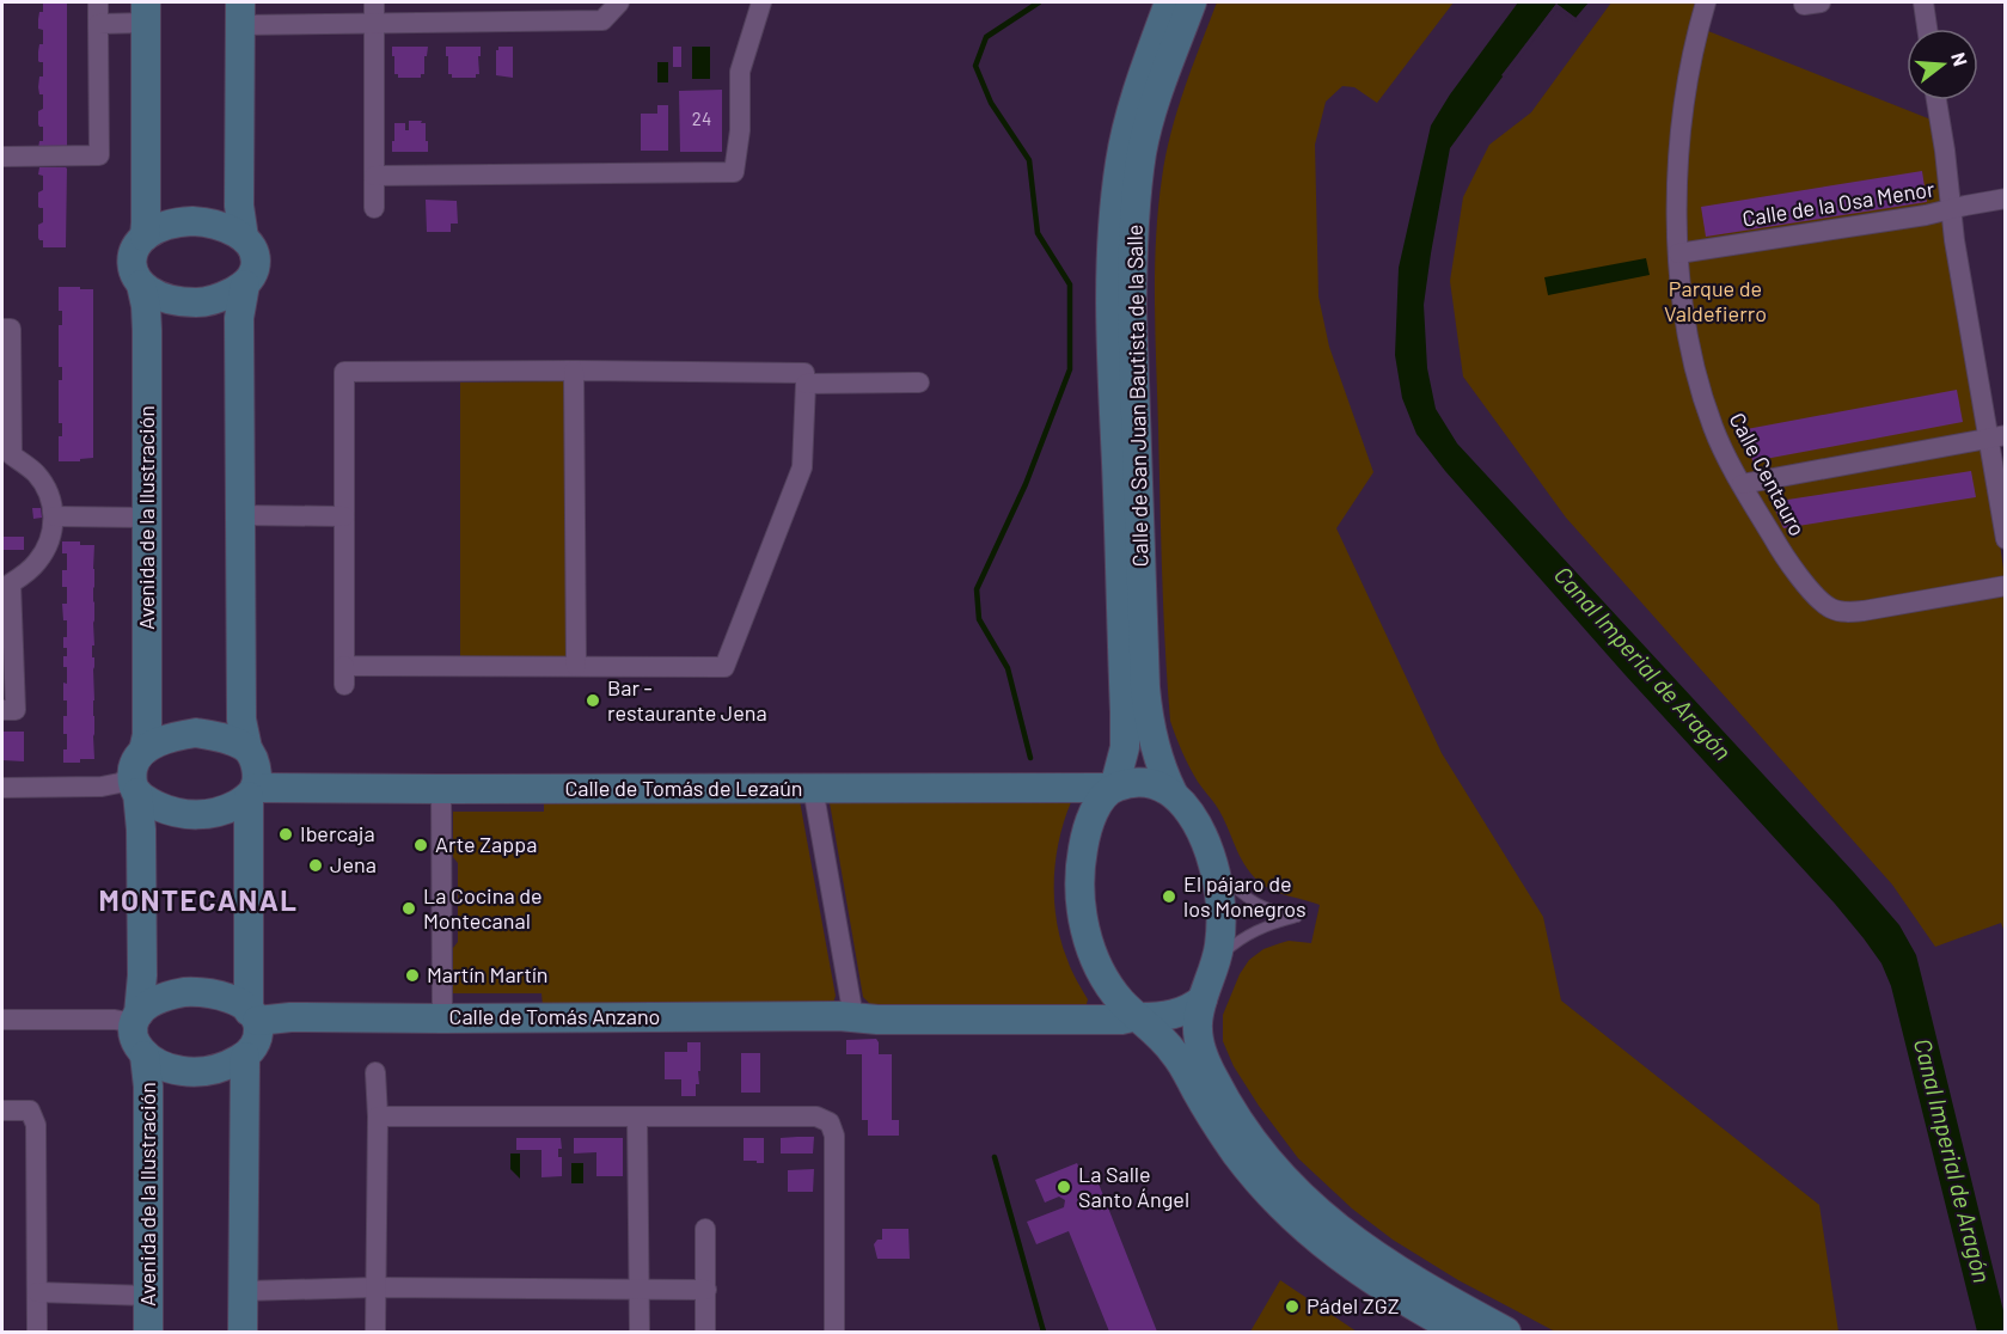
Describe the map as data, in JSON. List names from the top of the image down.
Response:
{
  "streets": {
    "street": [
      "Calle de la Osa Menor",
      "Calle de San Juan Bautista de la Salle",
      "Calle Centauro",
      "Avenida de la Ilustración",
      "Calle de Tomás de Lezaún",
      "Calle de Tomás Anzano"
    ]
  },
  "crossings": [
    ["Calle de la Osa Menor", "Calle Centauro"],
    ["Calle de San Juan Bautista de la Salle", "Calle de Tomás de Lezaún"],
    ["Calle de San Juan Bautista de la Salle", "Calle de Tomás Anzano"],
    ["Avenida de la Ilustración", "Calle de Tomás de Lezaún"],
    ["Avenida de la Ilustración", "Calle de Tomás Anzano"],
    ["Calle de Tomás de Lezaún", "Calle de Tomás Anzano"]
  ],
  "districts": ["MONTECANAL"],
  "water": ["Canal Imperial de Aragón"],
  "parks": ["Parque de Valdefierro"],
  "places": [
    "Bar - restaurante Jena",
    "Ibercaja",
    "Arte Zappa",
    "Jena",
    "El pájaro de los Monegros",
    "La Cocina de Montecanal",
    "Martín Martín",
    "La Salle Santo Ángel",
    "Pádel ZGZ"
  ],
  "house_numbers": ["24"],
  "north": "right"
}
